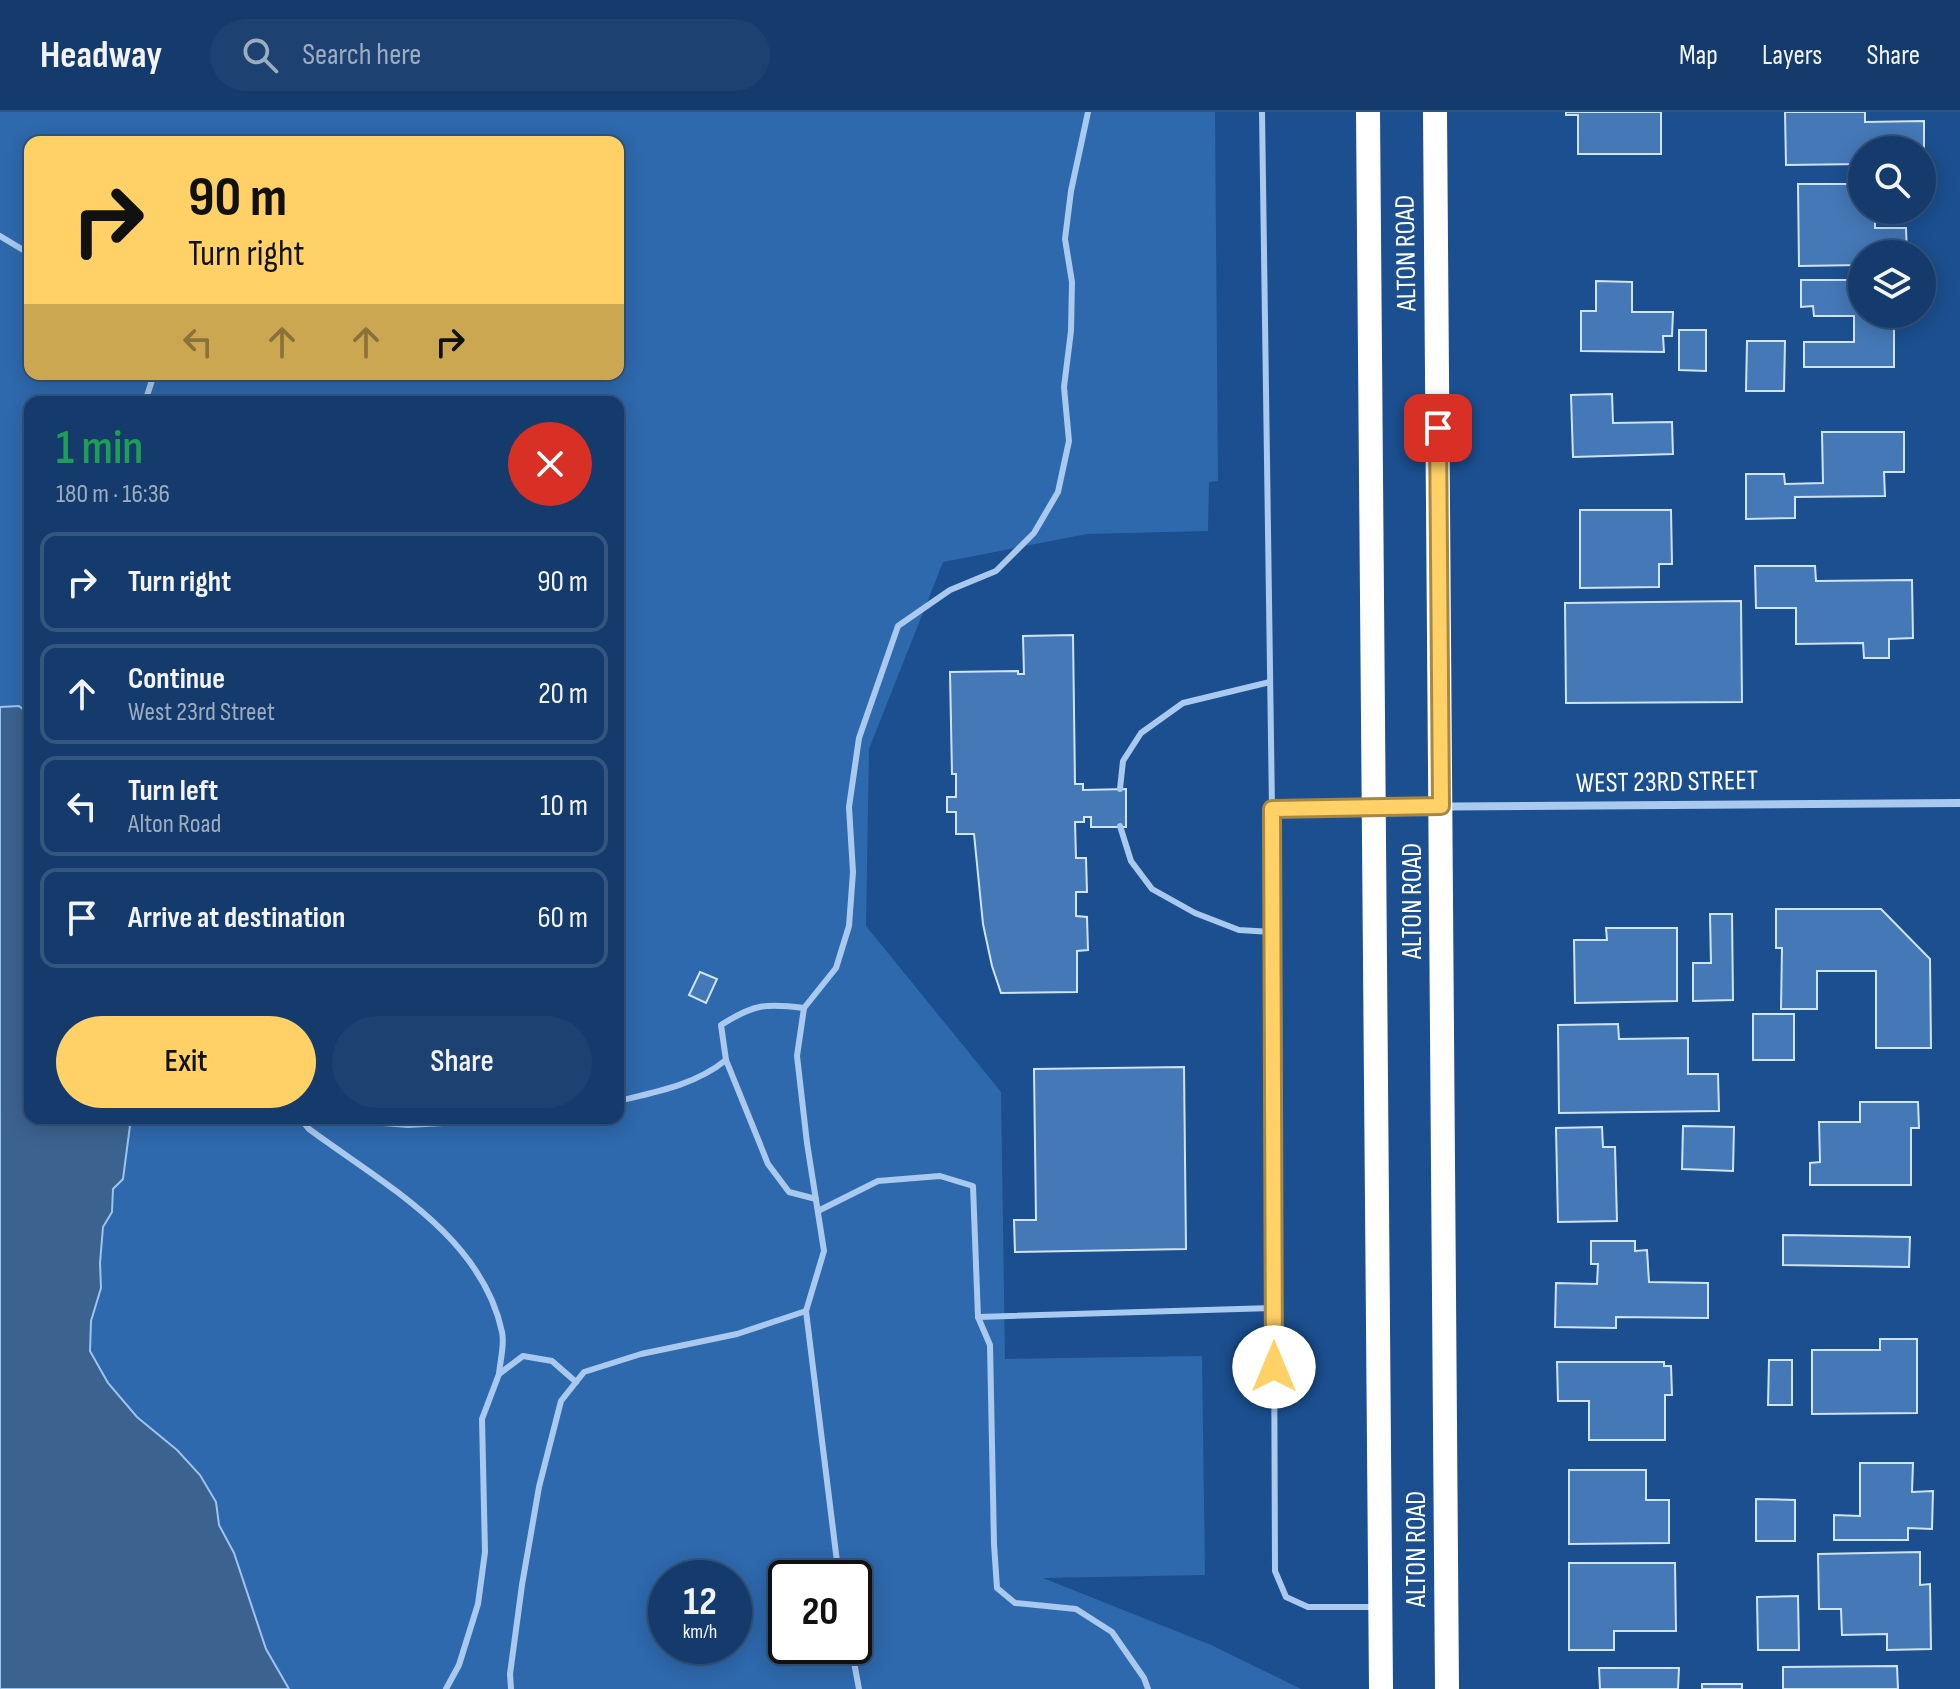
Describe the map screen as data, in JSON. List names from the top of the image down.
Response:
{
  "streets": {
    "highway": ["ALTON ROAD"],
    "street": ["WEST 23RD STREET"]
  },
  "crossings": [
    ["ALTON ROAD", "WEST 23RD STREET"]
  ],
  "page": {
    "header": "Headway",
    "search": "Search here",
    "nav": ["Map", "Layers", "Share"],
    "turn": ["90 m", "Turn right"],
    "heading": ["1 min", "180 m · 16:36"],
    "list": [
      {
        "name": "Turn right",
        "value": "90 m"
      },
      {
        "name": "Continue",
        "note": "West 23rd Street",
        "value": "20 m"
      },
      {
        "name": "Turn left",
        "note": "Alton Road",
        "value": "10 m"
      },
      {
        "name": "Arrive at destination",
        "value": "60 m"
      }
    ],
    "buttons": ["Exit", "Share"],
    "speed": "12 km/h",
    "limit": "20"
  }
}
